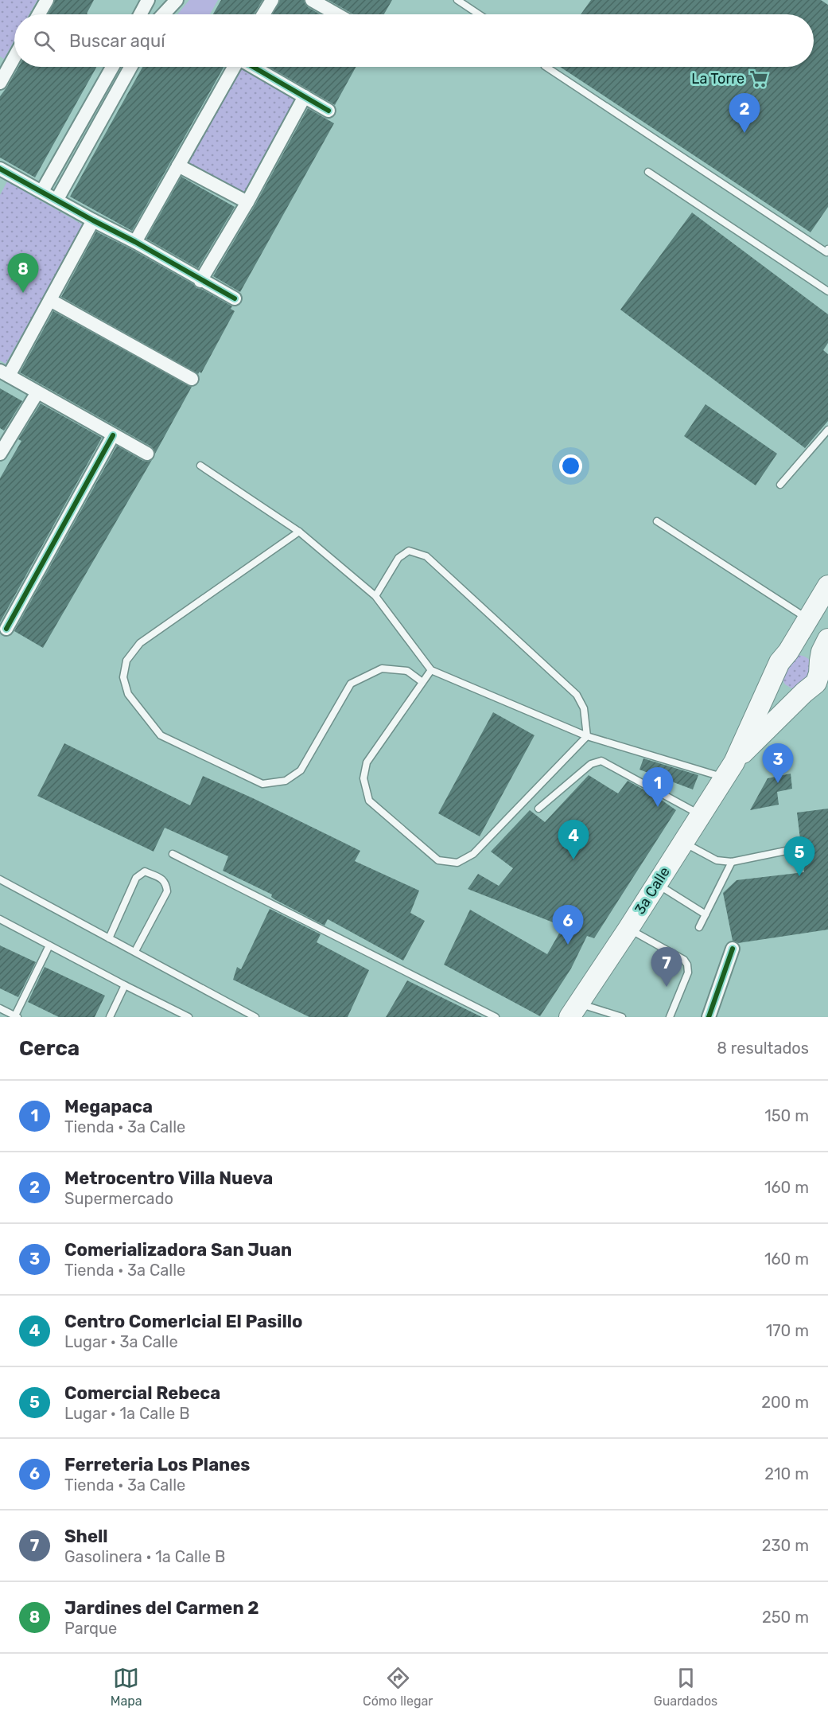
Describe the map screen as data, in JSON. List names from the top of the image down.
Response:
{
  "streets": {
    "main road": ["3a Calle"]
  },
  "places": {
    "supermarket": ["La Torre"]
  },
  "page": {
    "search": "Buscar aquí",
    "pins": [
      "2",
      "8",
      "3",
      "1",
      "4",
      "5",
      "6",
      "7"
    ],
    "heading": ["Cerca", "8 resultados"],
    "list": [
      {
        "mark": "1",
        "name": "Megapaca",
        "note": "Tienda · 3a Calle",
        "value": "150 m"
      },
      {
        "mark": "2",
        "name": "Metrocentro Villa Nueva",
        "note": "Supermercado",
        "value": "160 m"
      },
      {
        "mark": "3",
        "name": "Comerializadora San Juan",
        "note": "Tienda · 3a Calle",
        "value": "160 m"
      },
      {
        "mark": "4",
        "name": "Centro Comerlcial El Pasillo",
        "note": "Lugar · 3a Calle",
        "value": "170 m"
      },
      {
        "mark": "5",
        "name": "Comercial Rebeca",
        "note": "Lugar · 1a Calle B",
        "value": "200 m"
      },
      {
        "mark": "6",
        "name": "Ferreteria Los Planes",
        "note": "Tienda · 3a Calle",
        "value": "210 m"
      },
      {
        "mark": "7",
        "name": "Shell",
        "note": "Gasolinera · 1a Calle B",
        "value": "230 m"
      },
      {
        "mark": "8",
        "name": "Jardines del Carmen 2",
        "note": "Parque",
        "value": "250 m"
      }
    ],
    "nav": ["Mapa", "Cómo llegar", "Guardados"]
  }
}
